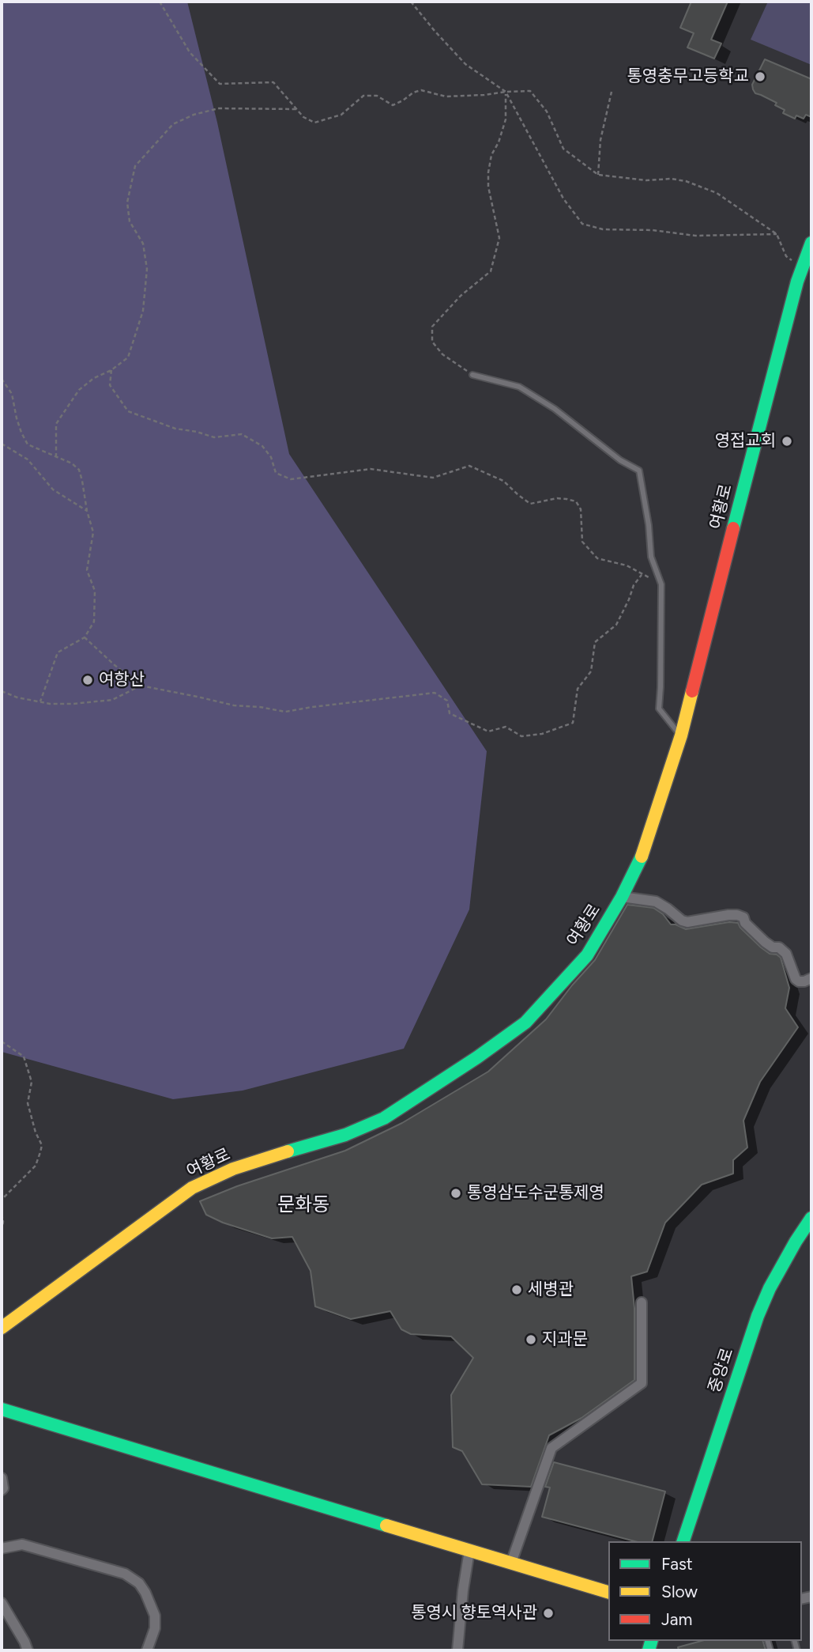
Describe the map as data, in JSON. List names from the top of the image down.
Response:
{
  "streets": {
    "street": ["여황로", "중앙로"]
  },
  "districts": ["문화동"],
  "places": [
    "통영충무고등학교",
    "영접교회",
    "여항산",
    "통영삼도수군통제영",
    "세병관",
    "지과문",
    "통영시 향토역사관"
  ],
  "legend": ["Fast", "Slow", "Jam"]
}
